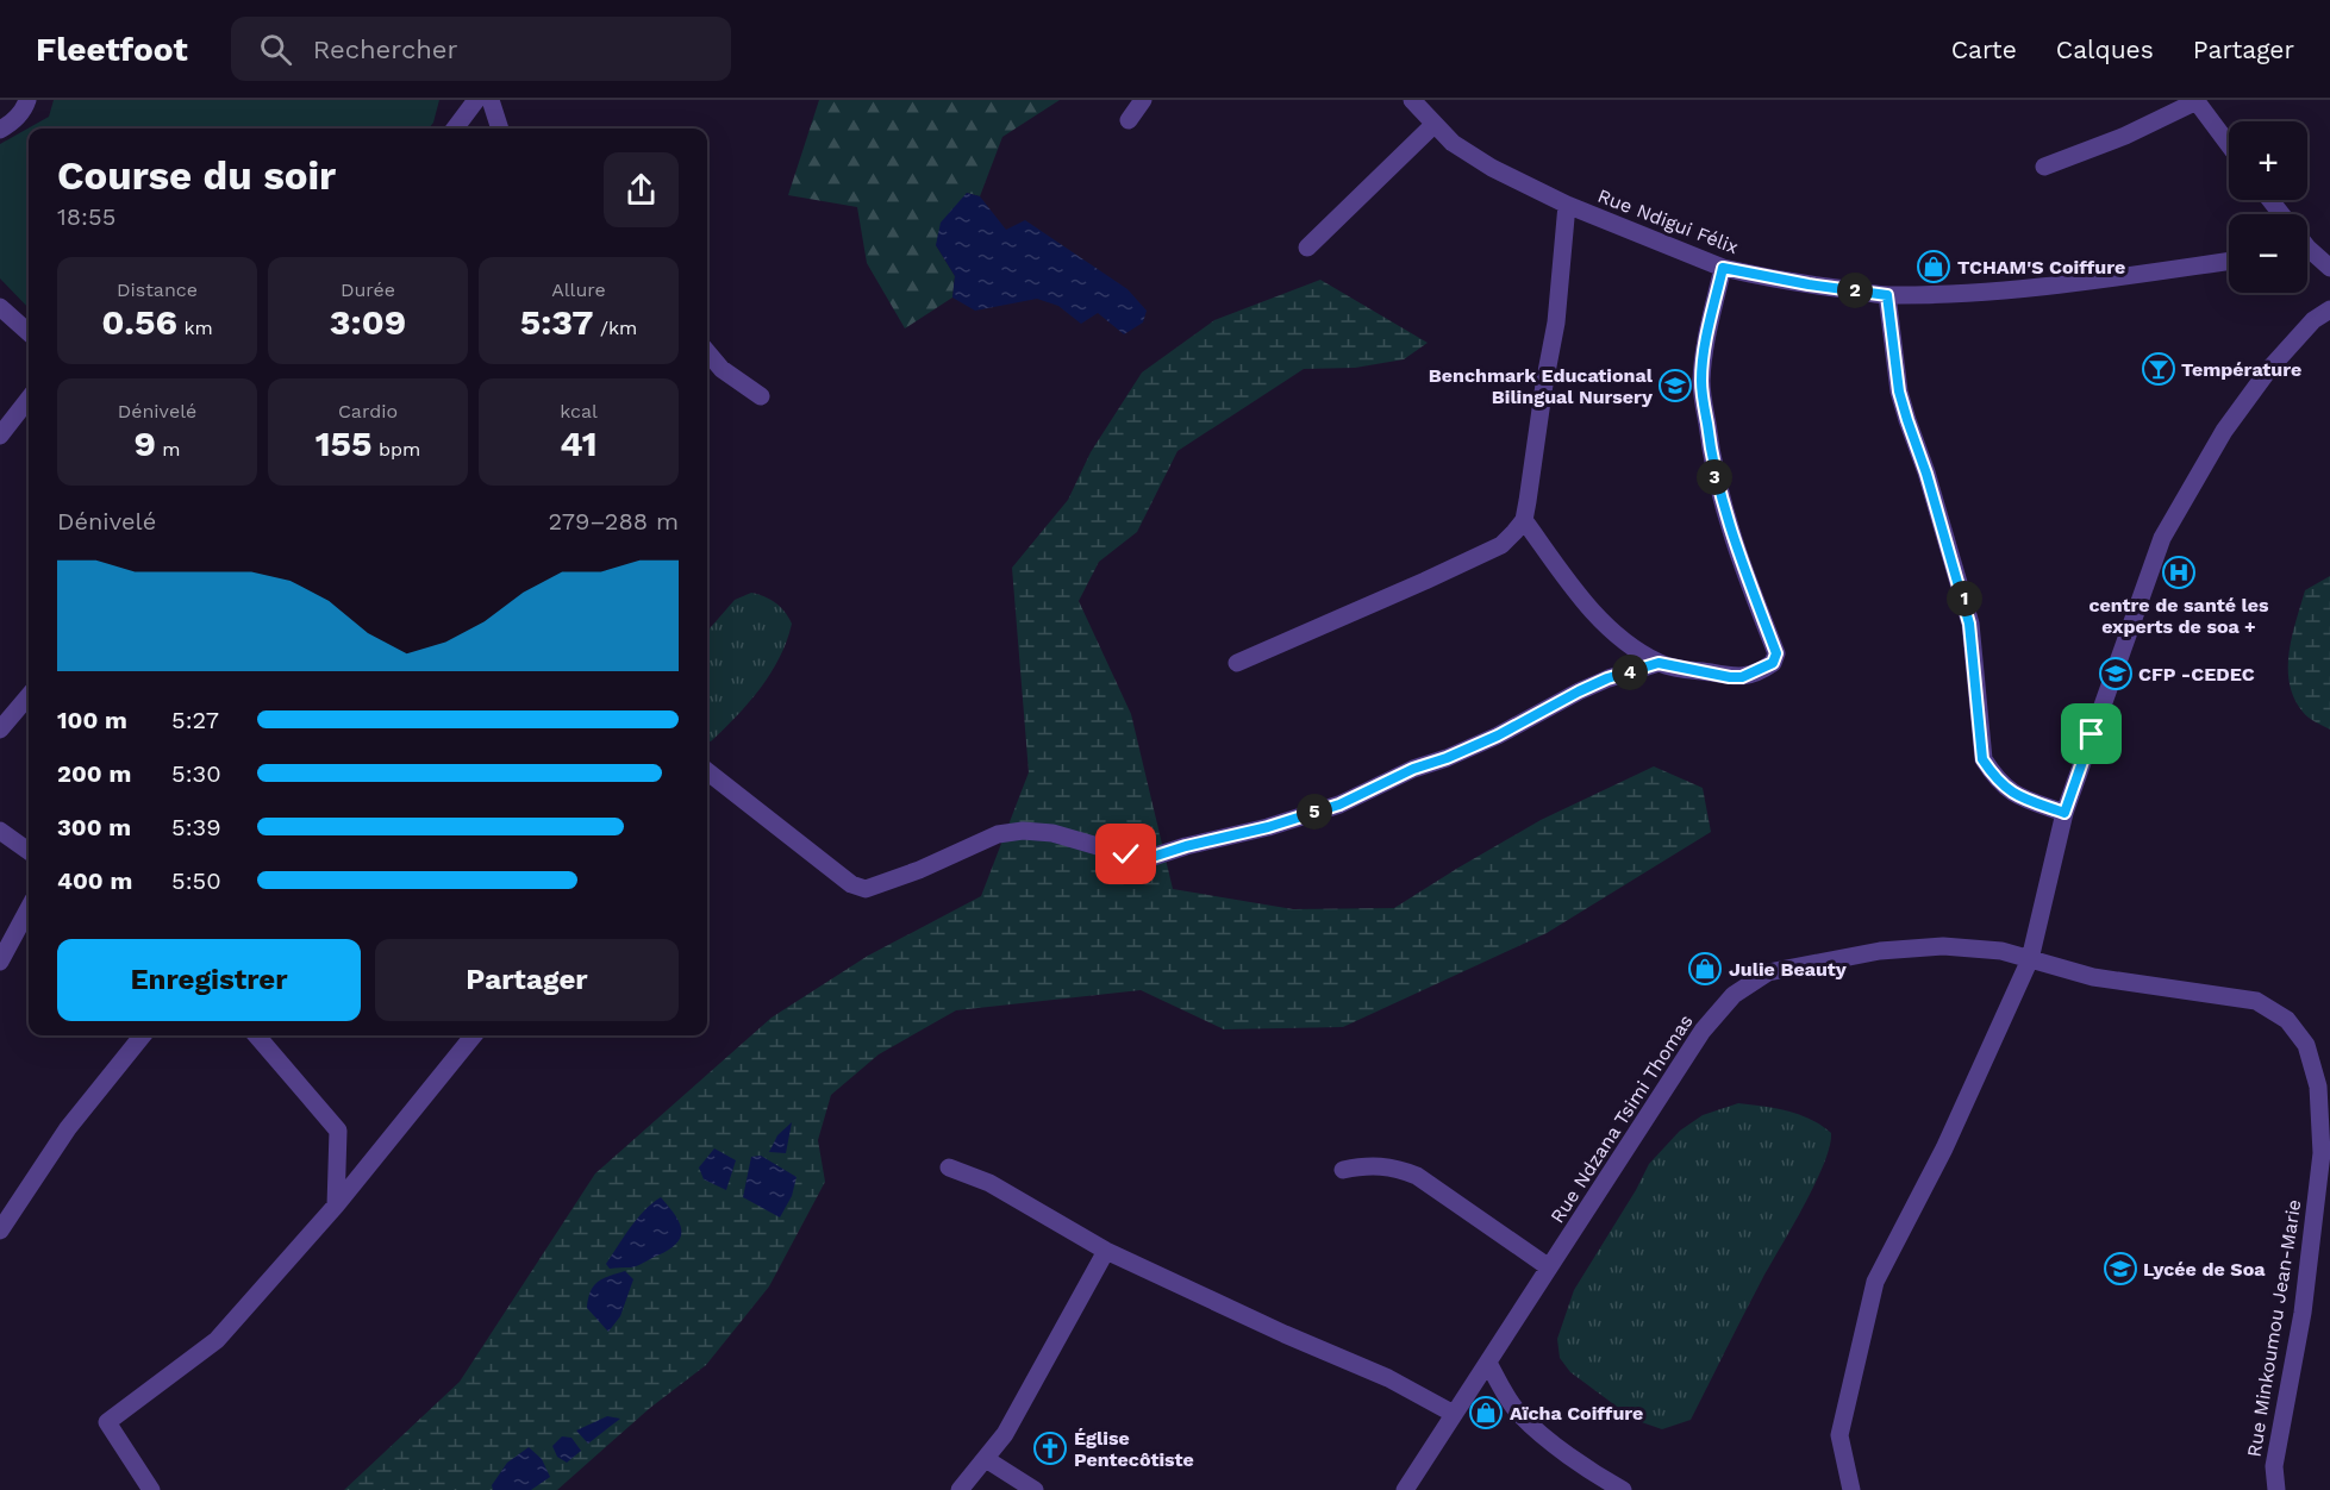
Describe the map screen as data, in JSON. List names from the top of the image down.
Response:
{
  "streets": {
    "street": ["Rue Ndigui Félix", "Rue Ndzana Tsimi Thomas", "Rue Minkoumou Jean-Marie"]
  },
  "crossings": [
    ["Rue Ndzana Tsimi Thomas", "Rue Minkoumou Jean-Marie"]
  ],
  "places": {
    "shop": ["TCHAM'S Coiffure", "Julie Beauty", "Aïcha Coiffure"],
    "bar": ["Température"],
    "school or university": ["Benchmark Educational Bilingual Nursery", "CFP -CEDEC", "Lycée de Soa"],
    "hospital": ["centre de santé les experts de soa +"],
    "church": ["Église Pentecôtiste"]
  },
  "page": {
    "header": "Fleetfoot",
    "search": "Rechercher",
    "nav": ["Carte", "Calques", "Partager"],
    "map_buttons": ["+", "−"],
    "heading": ["Course du soir", "18:55"],
    "stats": [
      ["Distance", "0.56 km"],
      ["Durée", "3:09"],
      ["Allure", "5:37 /km"],
      ["Dénivelé", "9 m"],
      ["Cardio", "155 bpm"],
      ["kcal", "41"]
    ],
    "pins": [
      "2",
      "3",
      "1",
      "4",
      "5"
    ],
    "chart": ["Dénivelé", "279–288 m"],
    "list": [
      {
        "name": "100 m",
        "note": "5:27"
      },
      {
        "name": "200 m",
        "note": "5:30"
      },
      {
        "name": "300 m",
        "note": "5:39"
      },
      {
        "name": "400 m",
        "note": "5:50"
      }
    ],
    "buttons": ["Enregistrer", "Partager"]
  }
}
